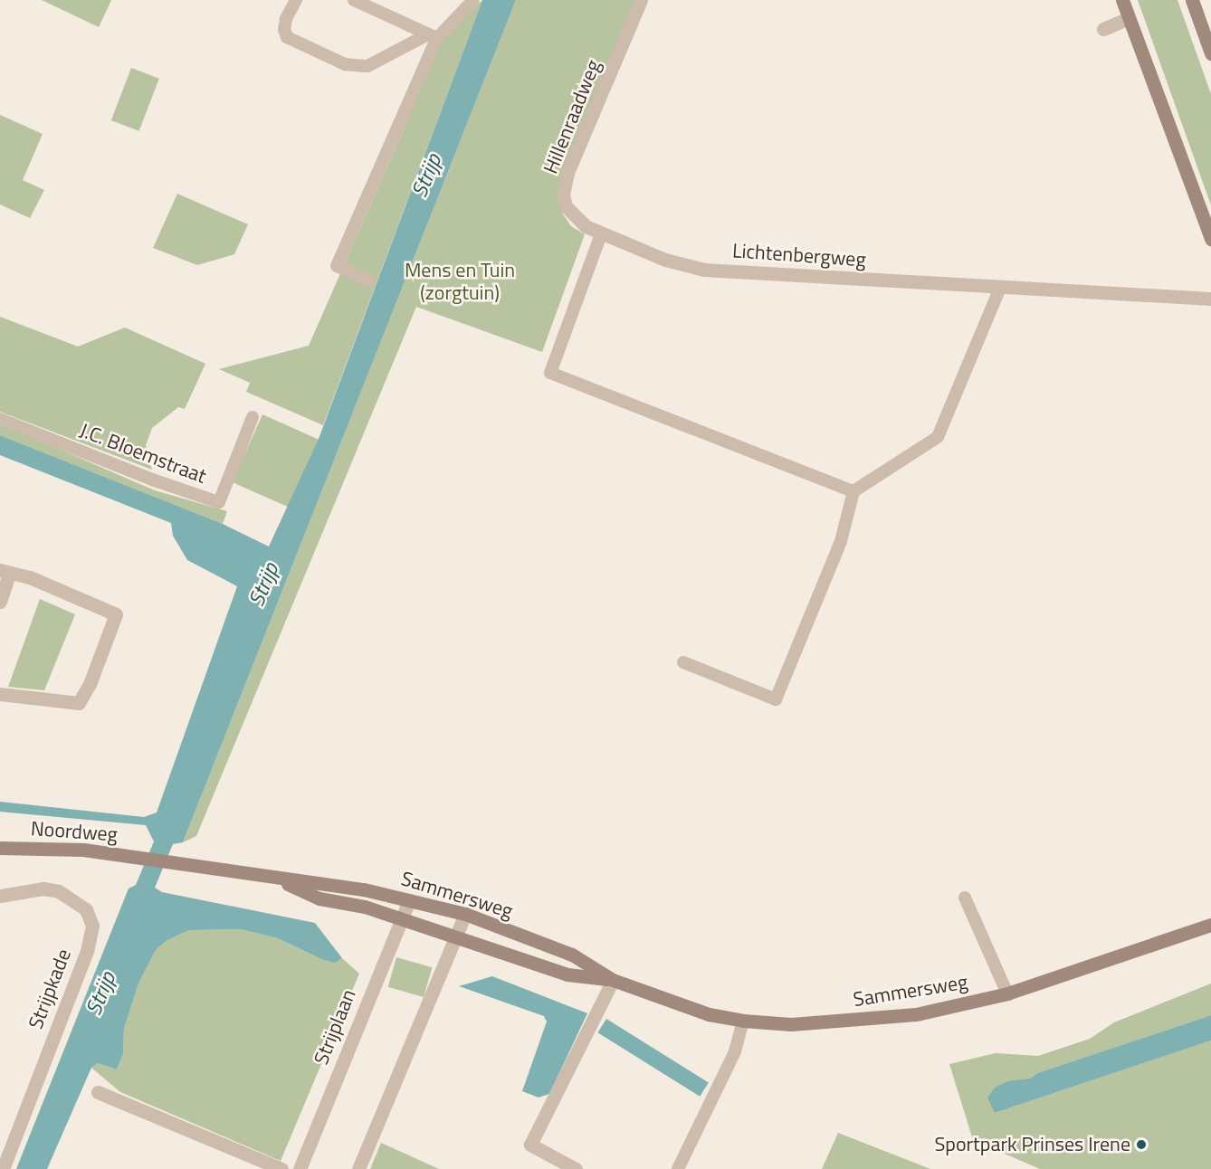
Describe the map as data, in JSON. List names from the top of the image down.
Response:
{
  "streets": {
    "street": [
      "Hillenraadweg",
      "Lichtenbergweg",
      "Noordweg",
      "Sammersweg",
      "Strijpkade",
      "Strijplaan"
    ],
    "lane": ["J.C. Bloemstraat"]
  },
  "crossings": [
    ["Hillenraadweg", "Lichtenbergweg"],
    ["Noordweg", "Sammersweg"],
    ["Sammersweg", "Strijplaan"]
  ],
  "water": ["Strijp"],
  "parks": ["Mens en Tuin (zorgtuin)"],
  "places": ["Sportpark Prinses Irene"]
}
